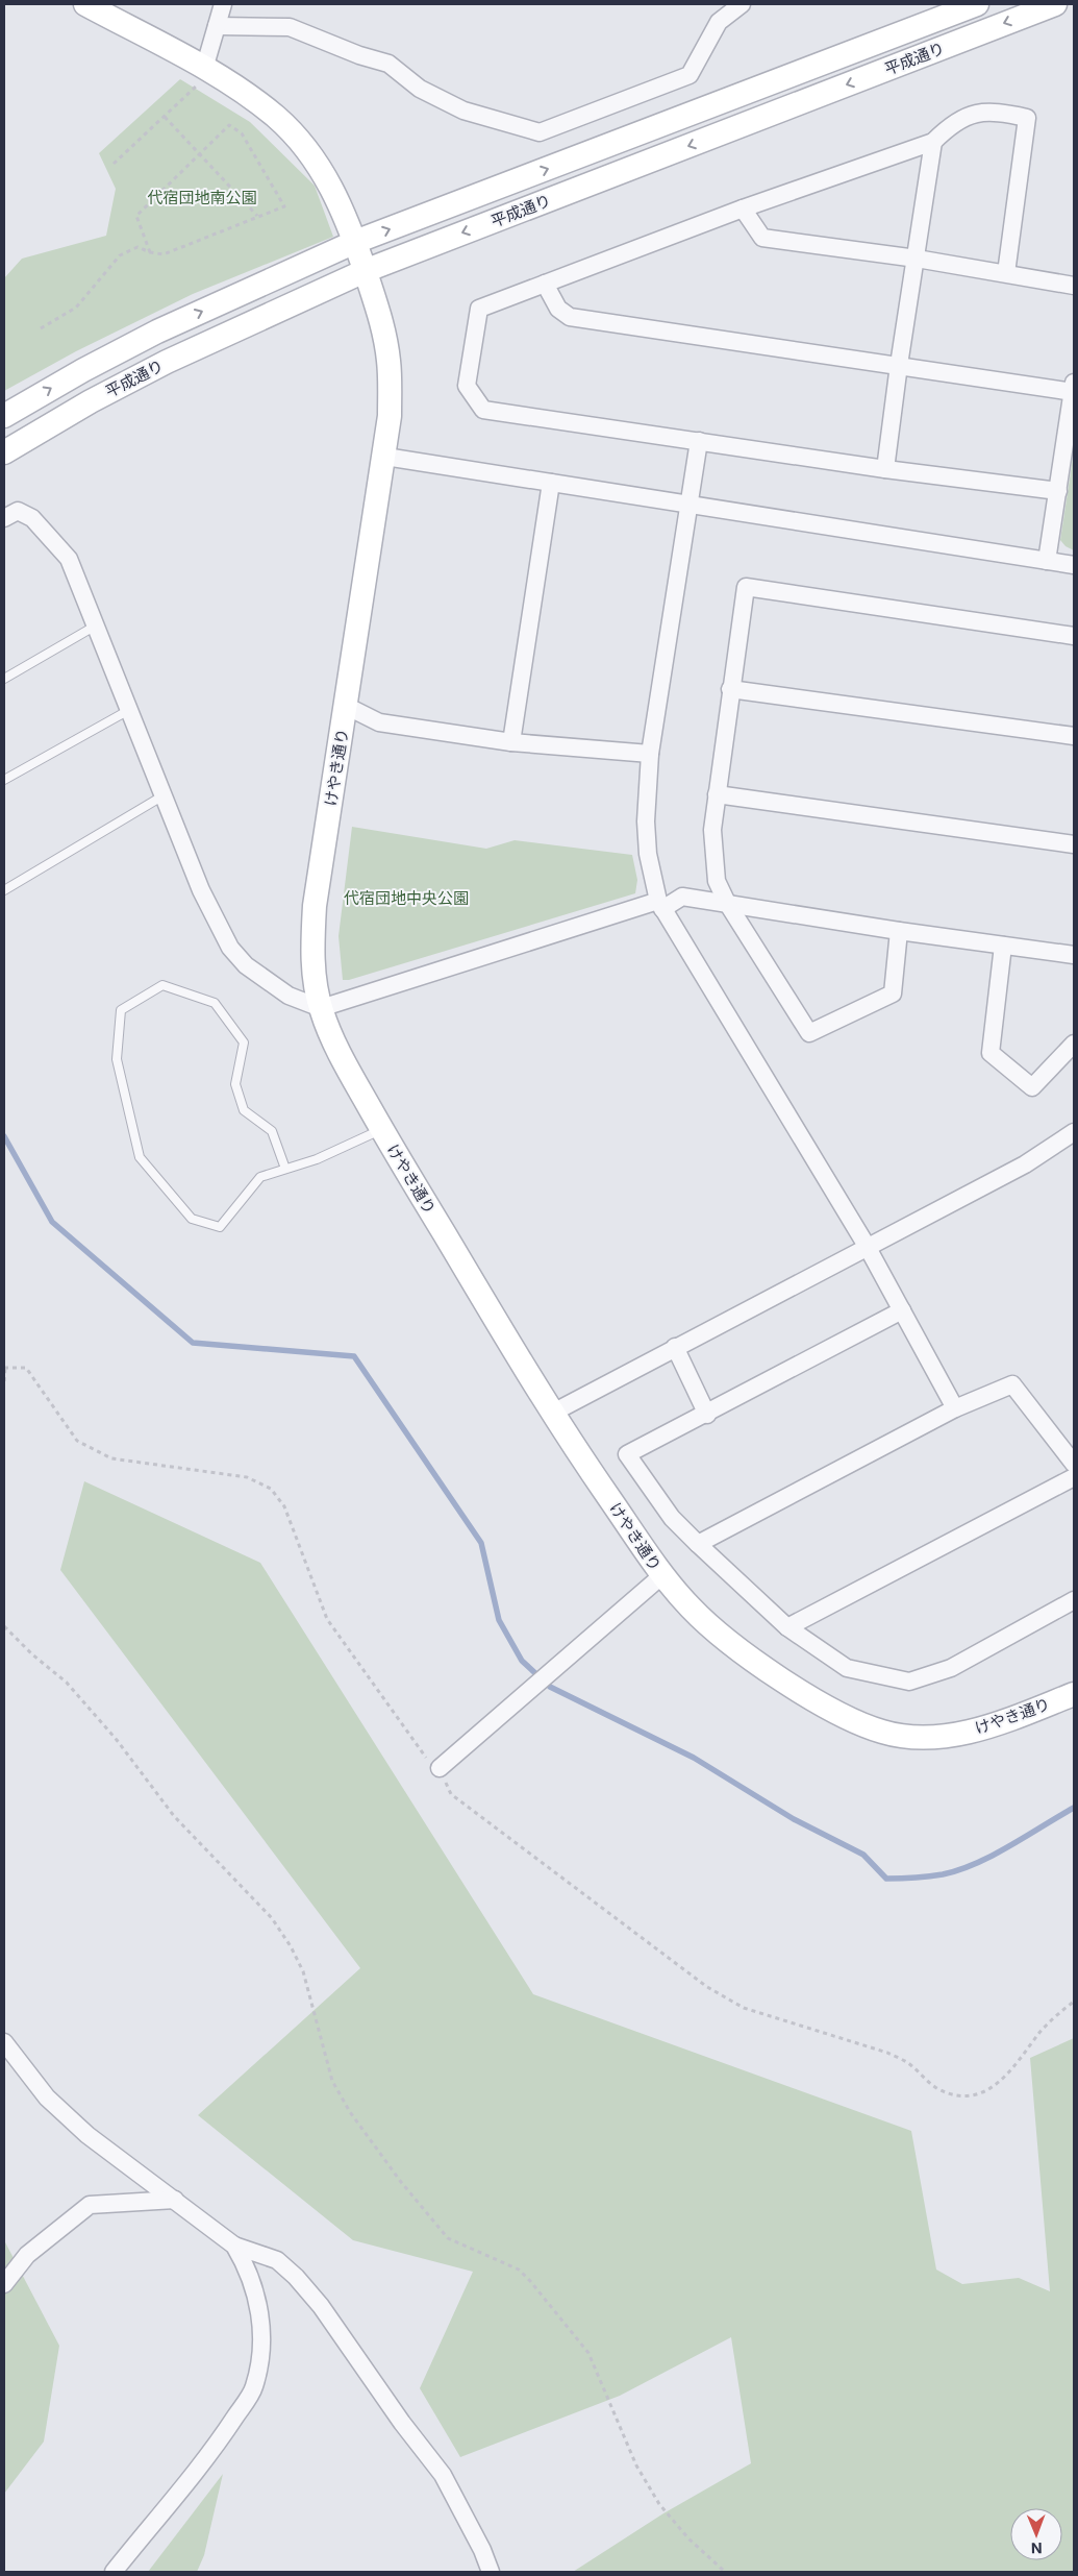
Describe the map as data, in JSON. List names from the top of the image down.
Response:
{
  "streets": {
    "street": ["平成通り", "けやき通り"]
  },
  "crossings": [
    ["平成通り", "けやき通り"]
  ],
  "parks": ["代宿団地南公園", "代宿団地中央公園"],
  "north": "bottom"
}
